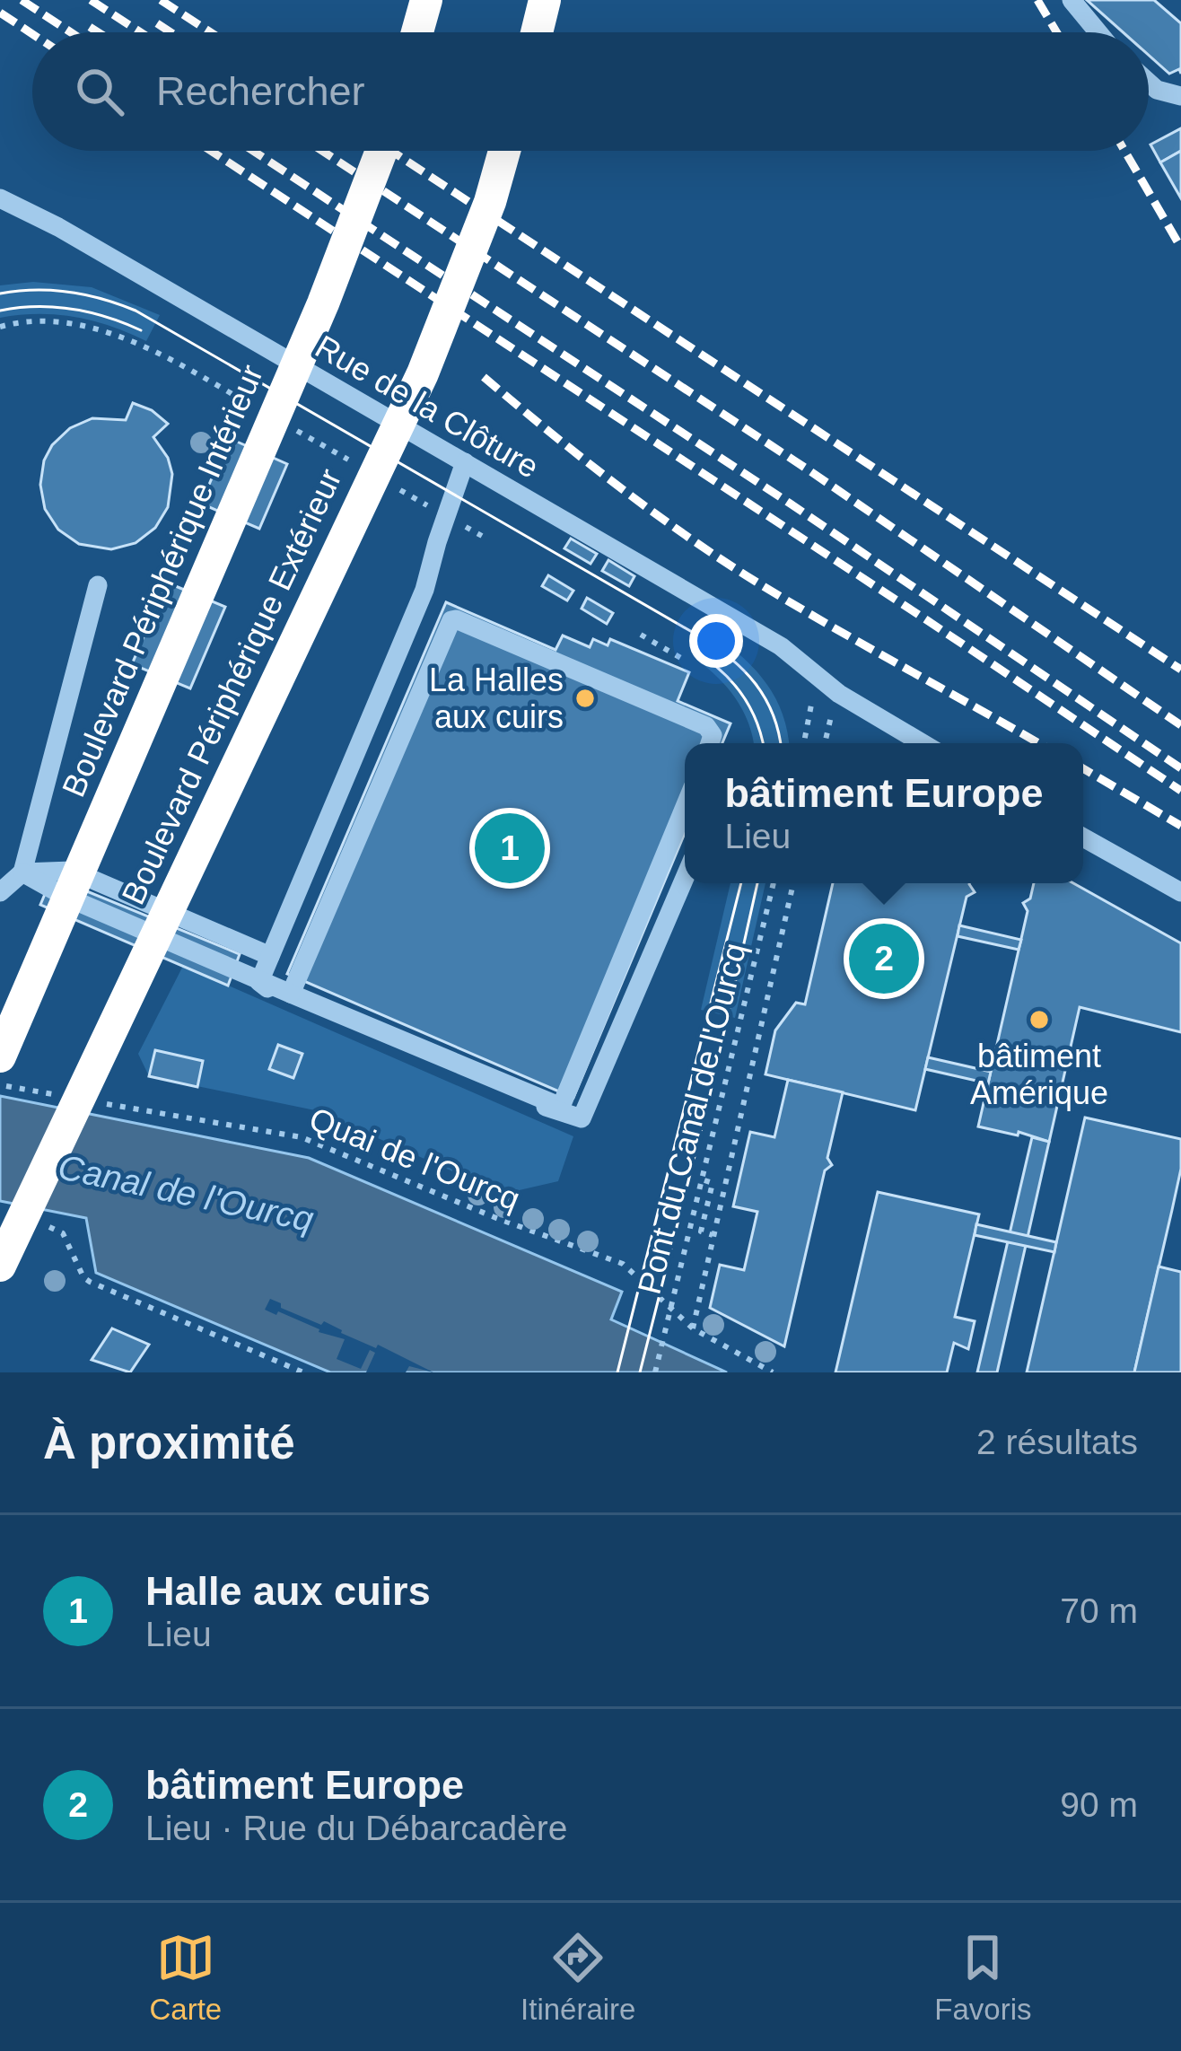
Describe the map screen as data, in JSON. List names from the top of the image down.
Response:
{
  "streets": {
    "highway": ["Boulevard Périphérique Intérieur", "Boulevard Périphérique Extérieur"],
    "street": ["Rue de la Clôture"],
    "path": ["Pont du Canal de l'Ourcq", "Quai de l'Ourcq"]
  },
  "water": ["Canal de l'Ourcq"],
  "places": ["La Halles aux cuirs", "bâtiment Amérique"],
  "page": {
    "search": "Rechercher",
    "popup": ["bâtiment Europe", "Lieu"],
    "pins": ["1", "2"],
    "heading": ["À proximité", "2 résultats"],
    "list": [
      {
        "mark": "1",
        "name": "Halle aux cuirs",
        "note": "Lieu",
        "value": "70 m"
      },
      {
        "mark": "2",
        "name": "bâtiment Europe",
        "note": "Lieu · Rue du Débarcadère",
        "value": "90 m"
      }
    ],
    "nav": ["Carte", "Itinéraire", "Favoris"]
  }
}
